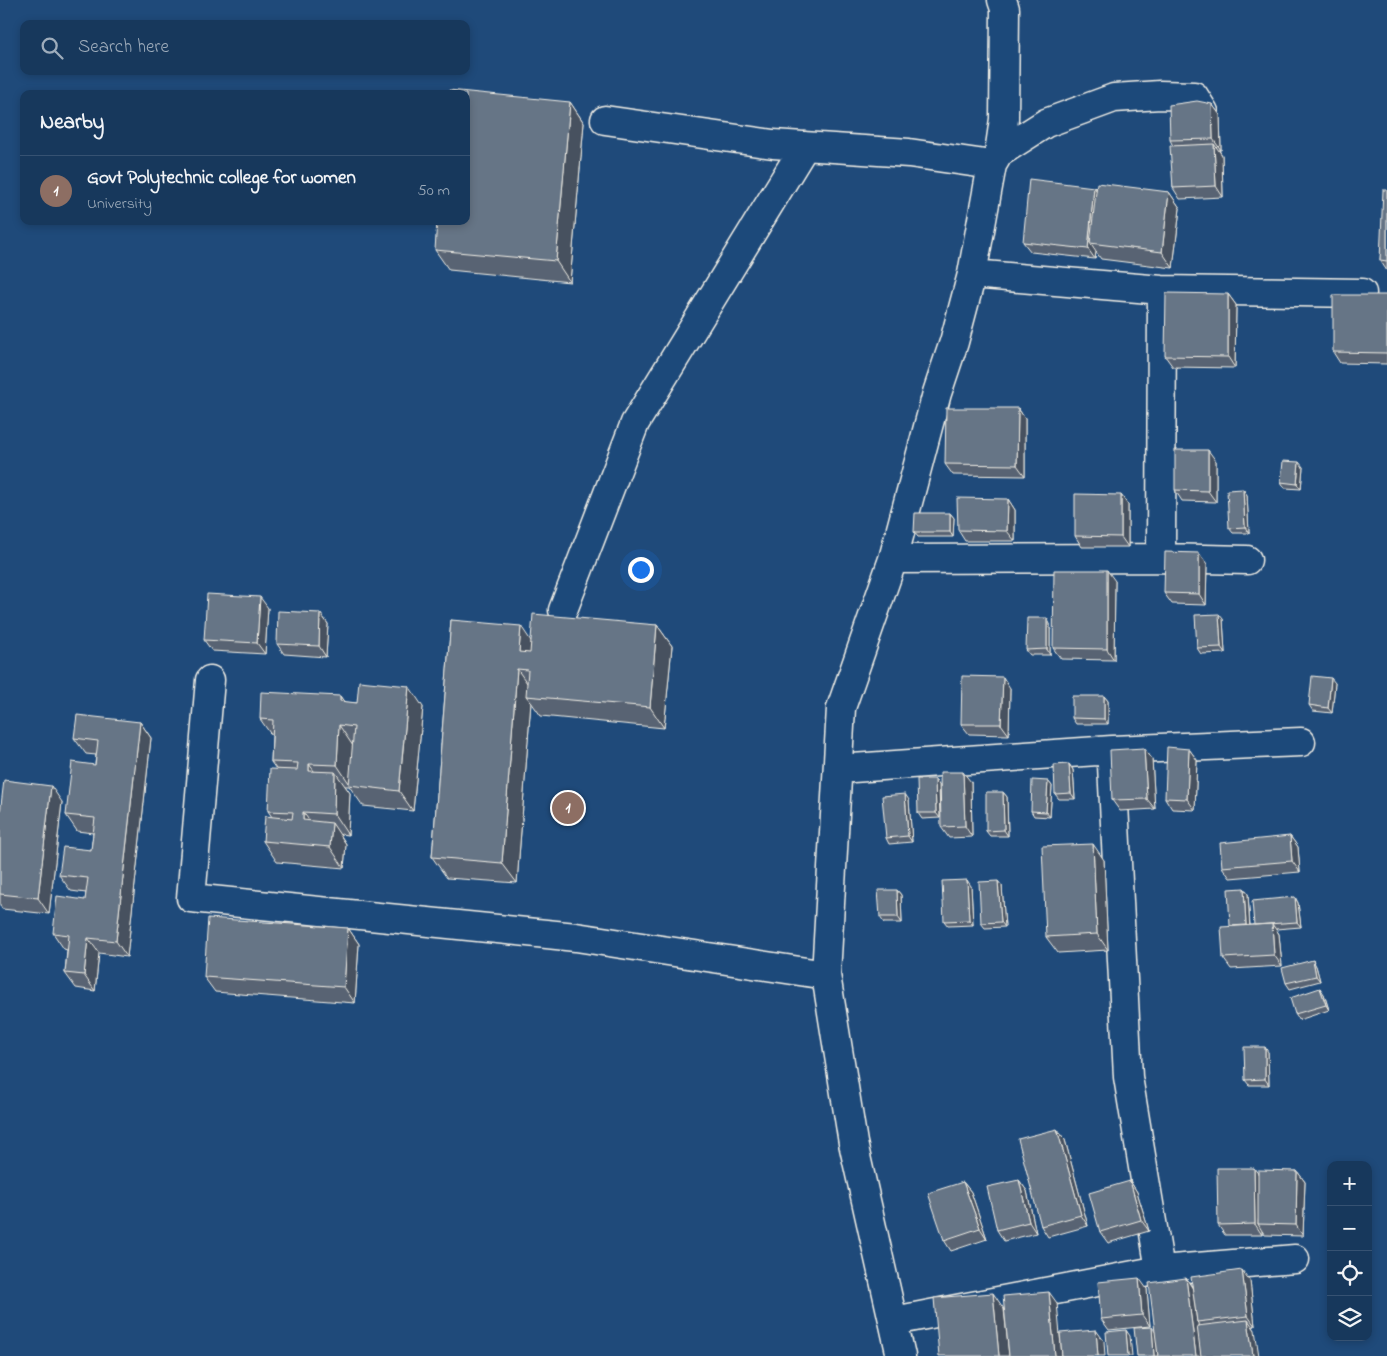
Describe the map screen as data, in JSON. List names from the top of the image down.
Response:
{
  "page": {
    "search": "Search here",
    "heading": "Nearby",
    "list": [
      {
        "mark": "1",
        "name": "Govt Polytechnic college for women",
        "note": "University",
        "value": "50 m"
      }
    ],
    "pins": "1",
    "map_buttons": ["+", "−"]
  }
}
